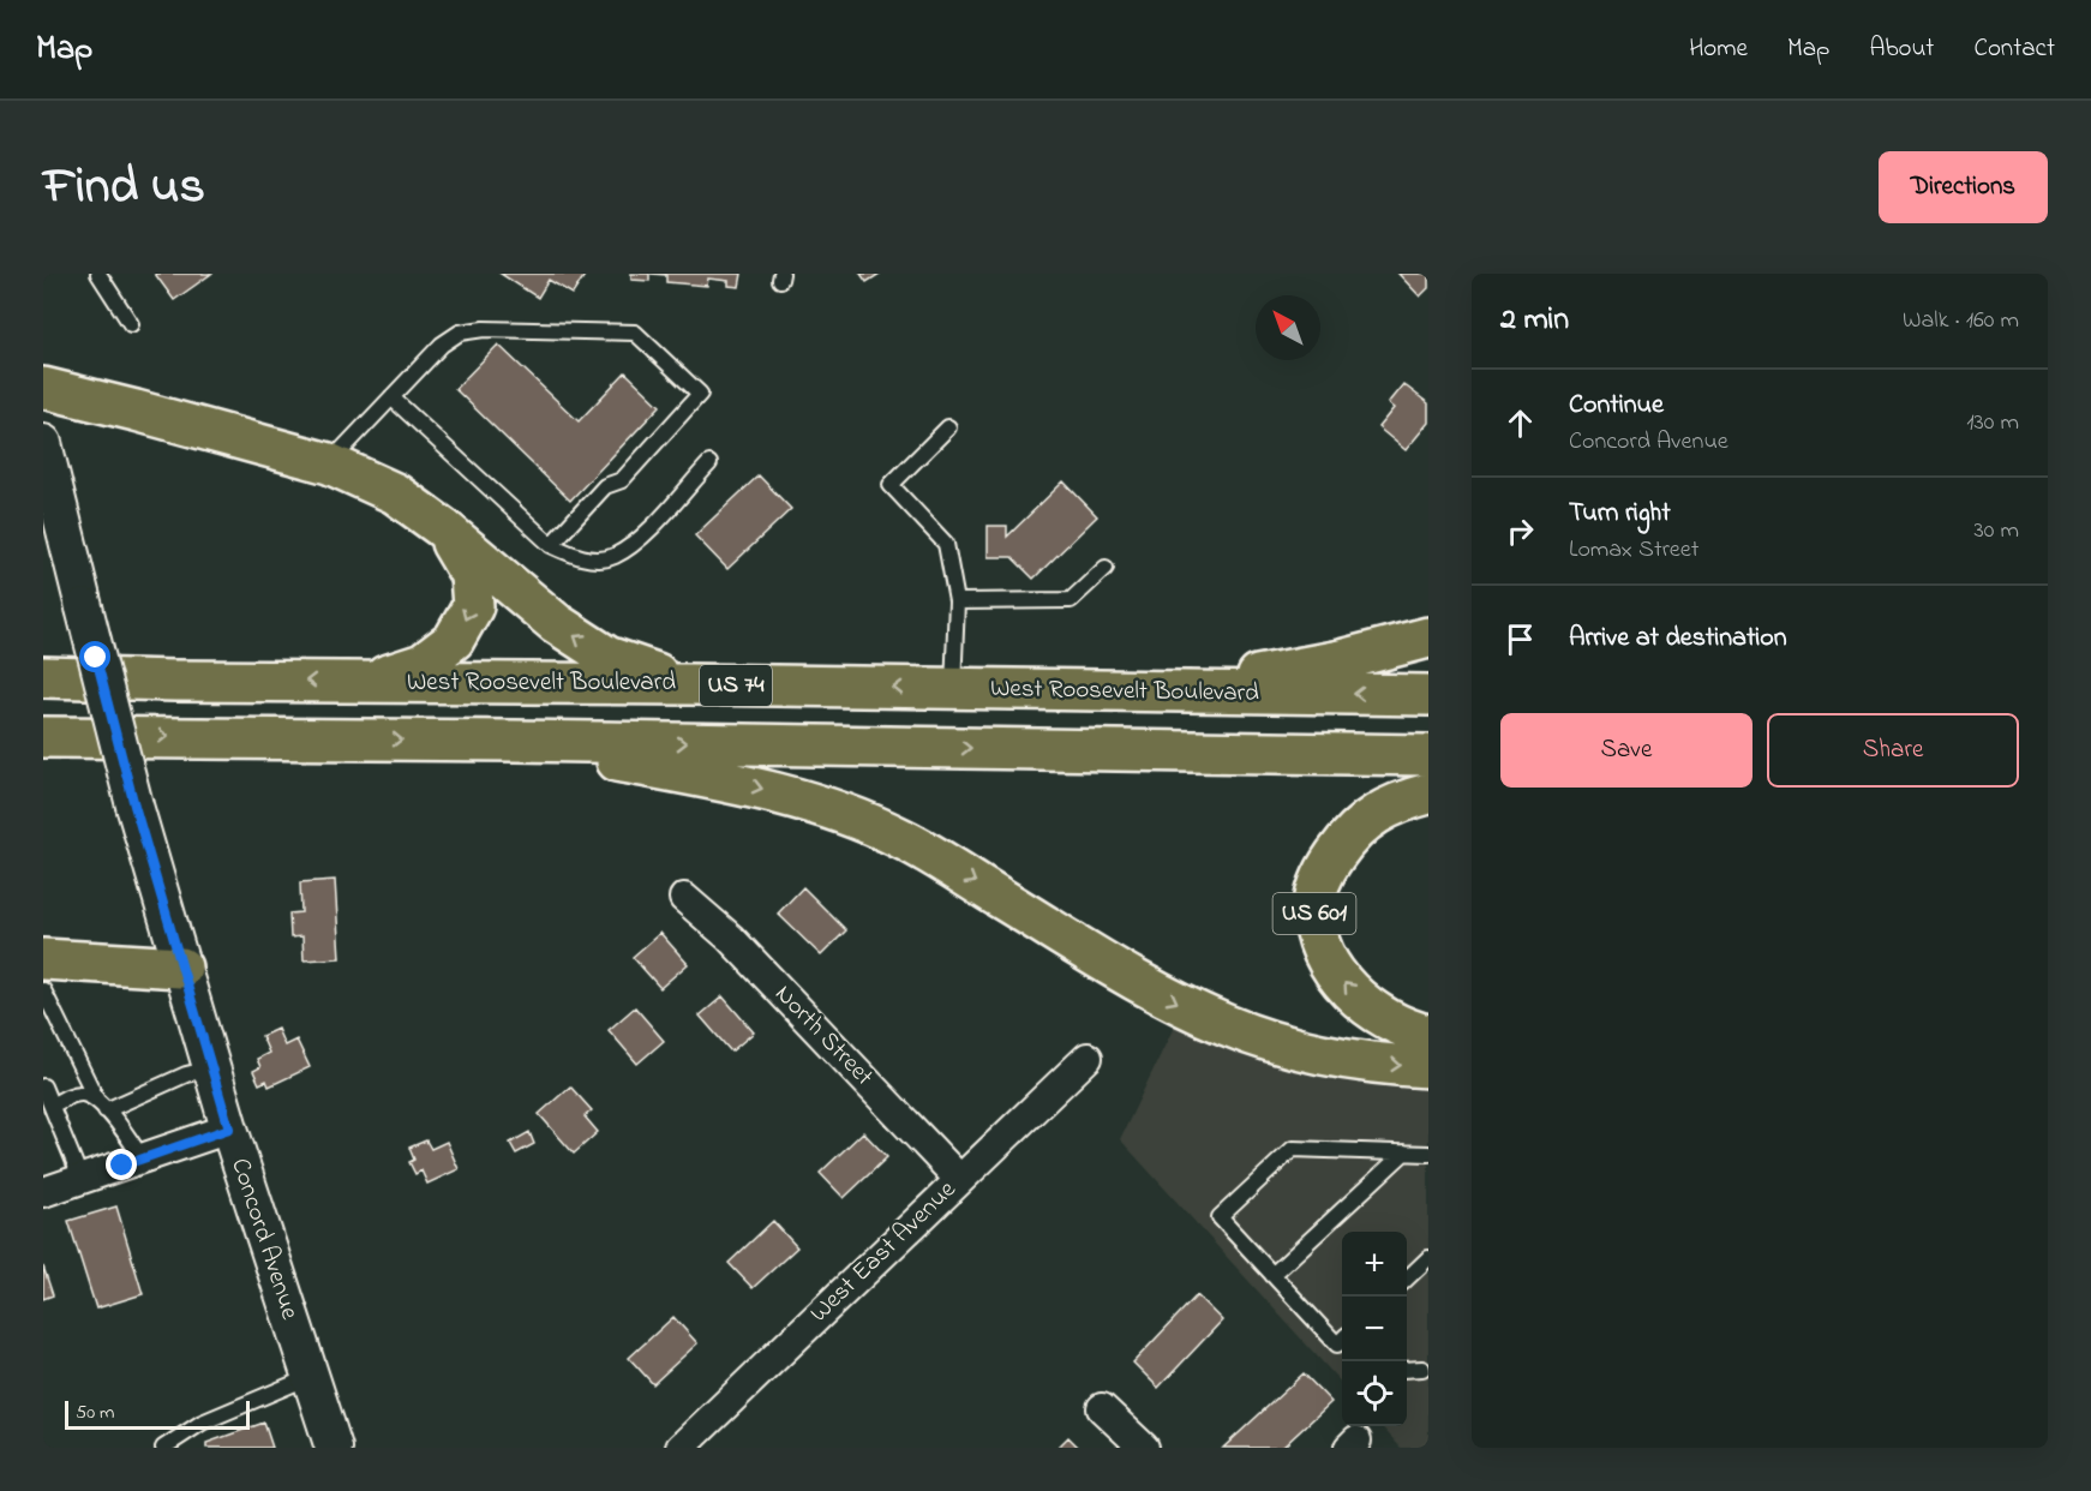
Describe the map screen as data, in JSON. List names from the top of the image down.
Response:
{
  "streets": {
    "highway": ["West Roosevelt Boulevard", "US 74", "US 601"],
    "street": ["North Street", "Concord Avenue", "West East Avenue"]
  },
  "crossings": [
    ["North Street", "West East Avenue"]
  ],
  "scale_bar": "50 m",
  "north": "top left",
  "page": {
    "header": "Map",
    "nav": [
      "Home",
      "Map",
      "About",
      "Contact"
    ],
    "title": "Find us",
    "buttons": [
      "Directions",
      ["Save", "Share"]
    ],
    "heading": ["2 min", "Walk · 160 m"],
    "list": [
      ["Continue", "Concord Avenue", "130 m"],
      ["Turn right", "Lomax Street", "30 m"],
      "Arrive at destination"
    ],
    "map_buttons": ["+", "−"],
    "scale": "50 m"
  }
}
